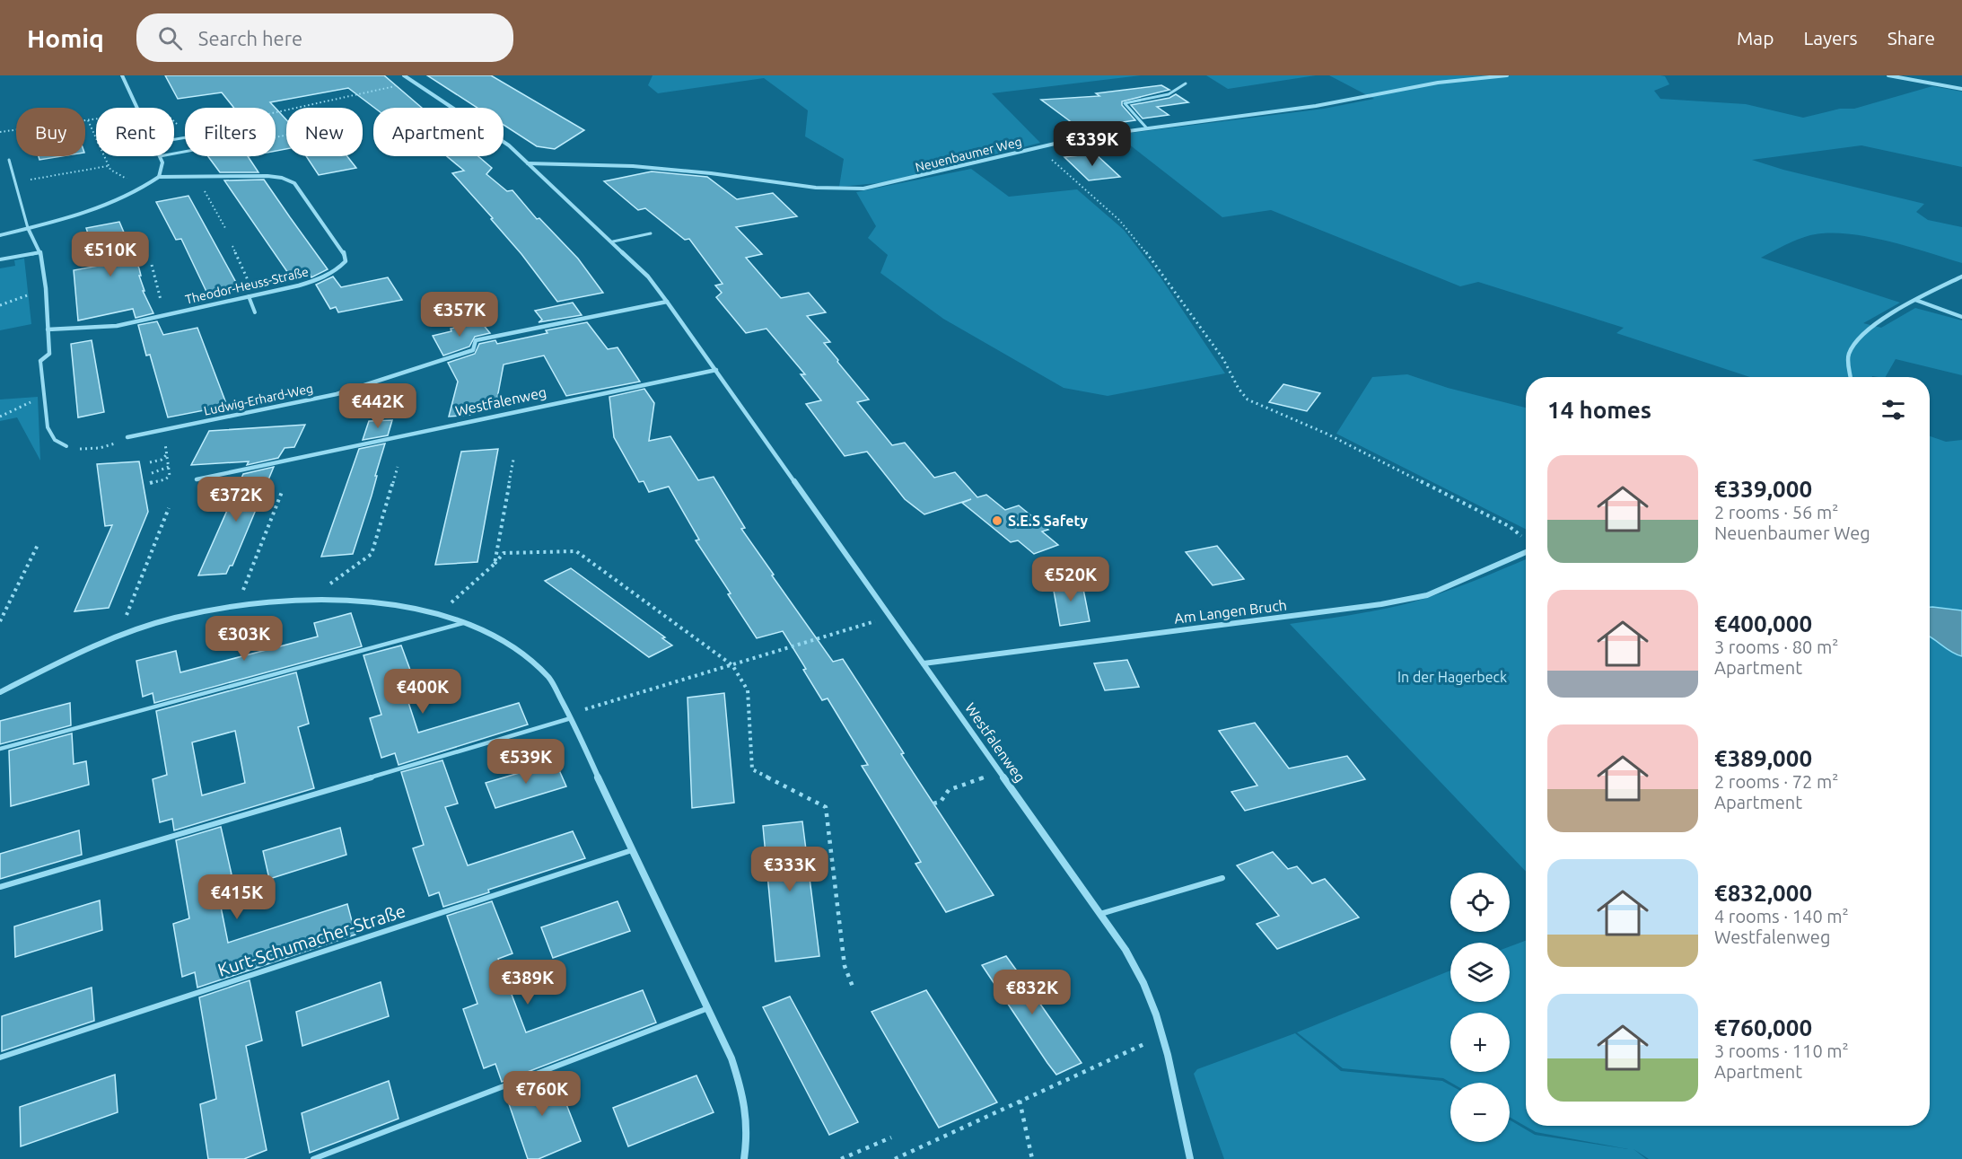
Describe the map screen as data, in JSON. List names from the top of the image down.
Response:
{
  "streets": {
    "street": [
      "Neuenbaumer Weg",
      "Theodor-Heuss-Straße",
      "Ludwig-Erhard-Weg",
      "Westfalenweg",
      "Am Langen Bruch"
    ],
    "lane": ["Kurt-Schumacher-Straße"]
  },
  "crossings": [
    ["Neuenbaumer Weg", "Westfalenweg"],
    ["Ludwig-Erhard-Weg", "Westfalenweg"],
    ["Westfalenweg", "Am Langen Bruch"]
  ],
  "parks": ["In der Hagerbeck"],
  "places": ["S.E.S Safety"],
  "page": {
    "header": "Homiq",
    "search": "Search here",
    "nav": ["Map", "Layers", "Share"],
    "chip": [
      "Buy",
      "Rent",
      "Filters",
      "New",
      "Apartment"
    ],
    "price": [
      "€339K",
      "€510K",
      "€357K",
      "€442K",
      "€372K",
      "€520K",
      "€303K",
      "€400K",
      "€539K",
      "€333K",
      "€415K",
      "€389K",
      "€832K",
      "€760K"
    ],
    "heading": "14 homes",
    "list": [
      {
        "name": "€339,000",
        "note": "2 rooms · 56 m² · Neuenbaumer Weg"
      },
      {
        "name": "€400,000",
        "note": "3 rooms · 80 m² · Apartment"
      },
      {
        "name": "€389,000",
        "note": "2 rooms · 72 m² · Apartment"
      },
      {
        "name": "€832,000",
        "note": "4 rooms · 140 m² · Westfalenweg"
      },
      {
        "name": "€760,000",
        "note": "3 rooms · 110 m² · Apartment"
      }
    ],
    "map_buttons": ["+", "−"]
  }
}
